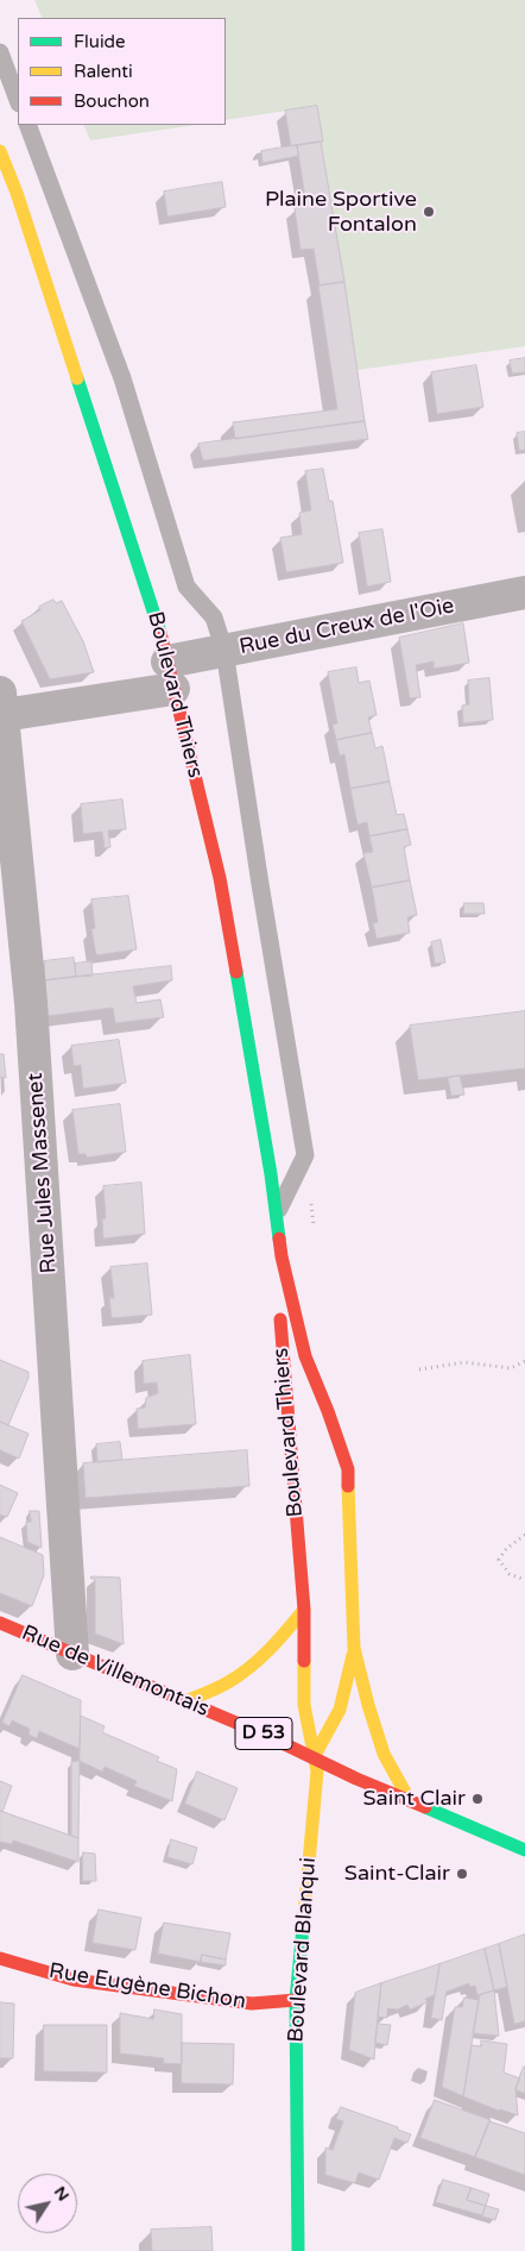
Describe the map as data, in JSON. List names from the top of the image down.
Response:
{
  "streets": {
    "main road": [
      "Boulevard Thiers",
      "Rue de Villemontais",
      "D 53",
      "Boulevard Blanqui",
      "Rue Eugène Bichon"
    ],
    "street": ["Rue du Creux de l'Oie", "Rue Jules Massenet"]
  },
  "crossings": [
    ["Rue du Creux de l'Oie", "Boulevard Thiers"],
    ["Rue du Creux de l'Oie", "Rue Jules Massenet"],
    ["Boulevard Thiers", "Rue de Villemontais"],
    ["Boulevard Thiers", "Boulevard Blanqui"],
    ["Rue Jules Massenet", "Rue de Villemontais"],
    ["Rue de Villemontais", "Boulevard Blanqui"],
    ["Boulevard Blanqui", "Rue Eugène Bichon"]
  ],
  "places": ["Plaine Sportive Fontalon", "Saint Clair", "Saint-Clair"],
  "legend": ["Fluide", "Ralenti", "Bouchon"],
  "north": "top right"
}
